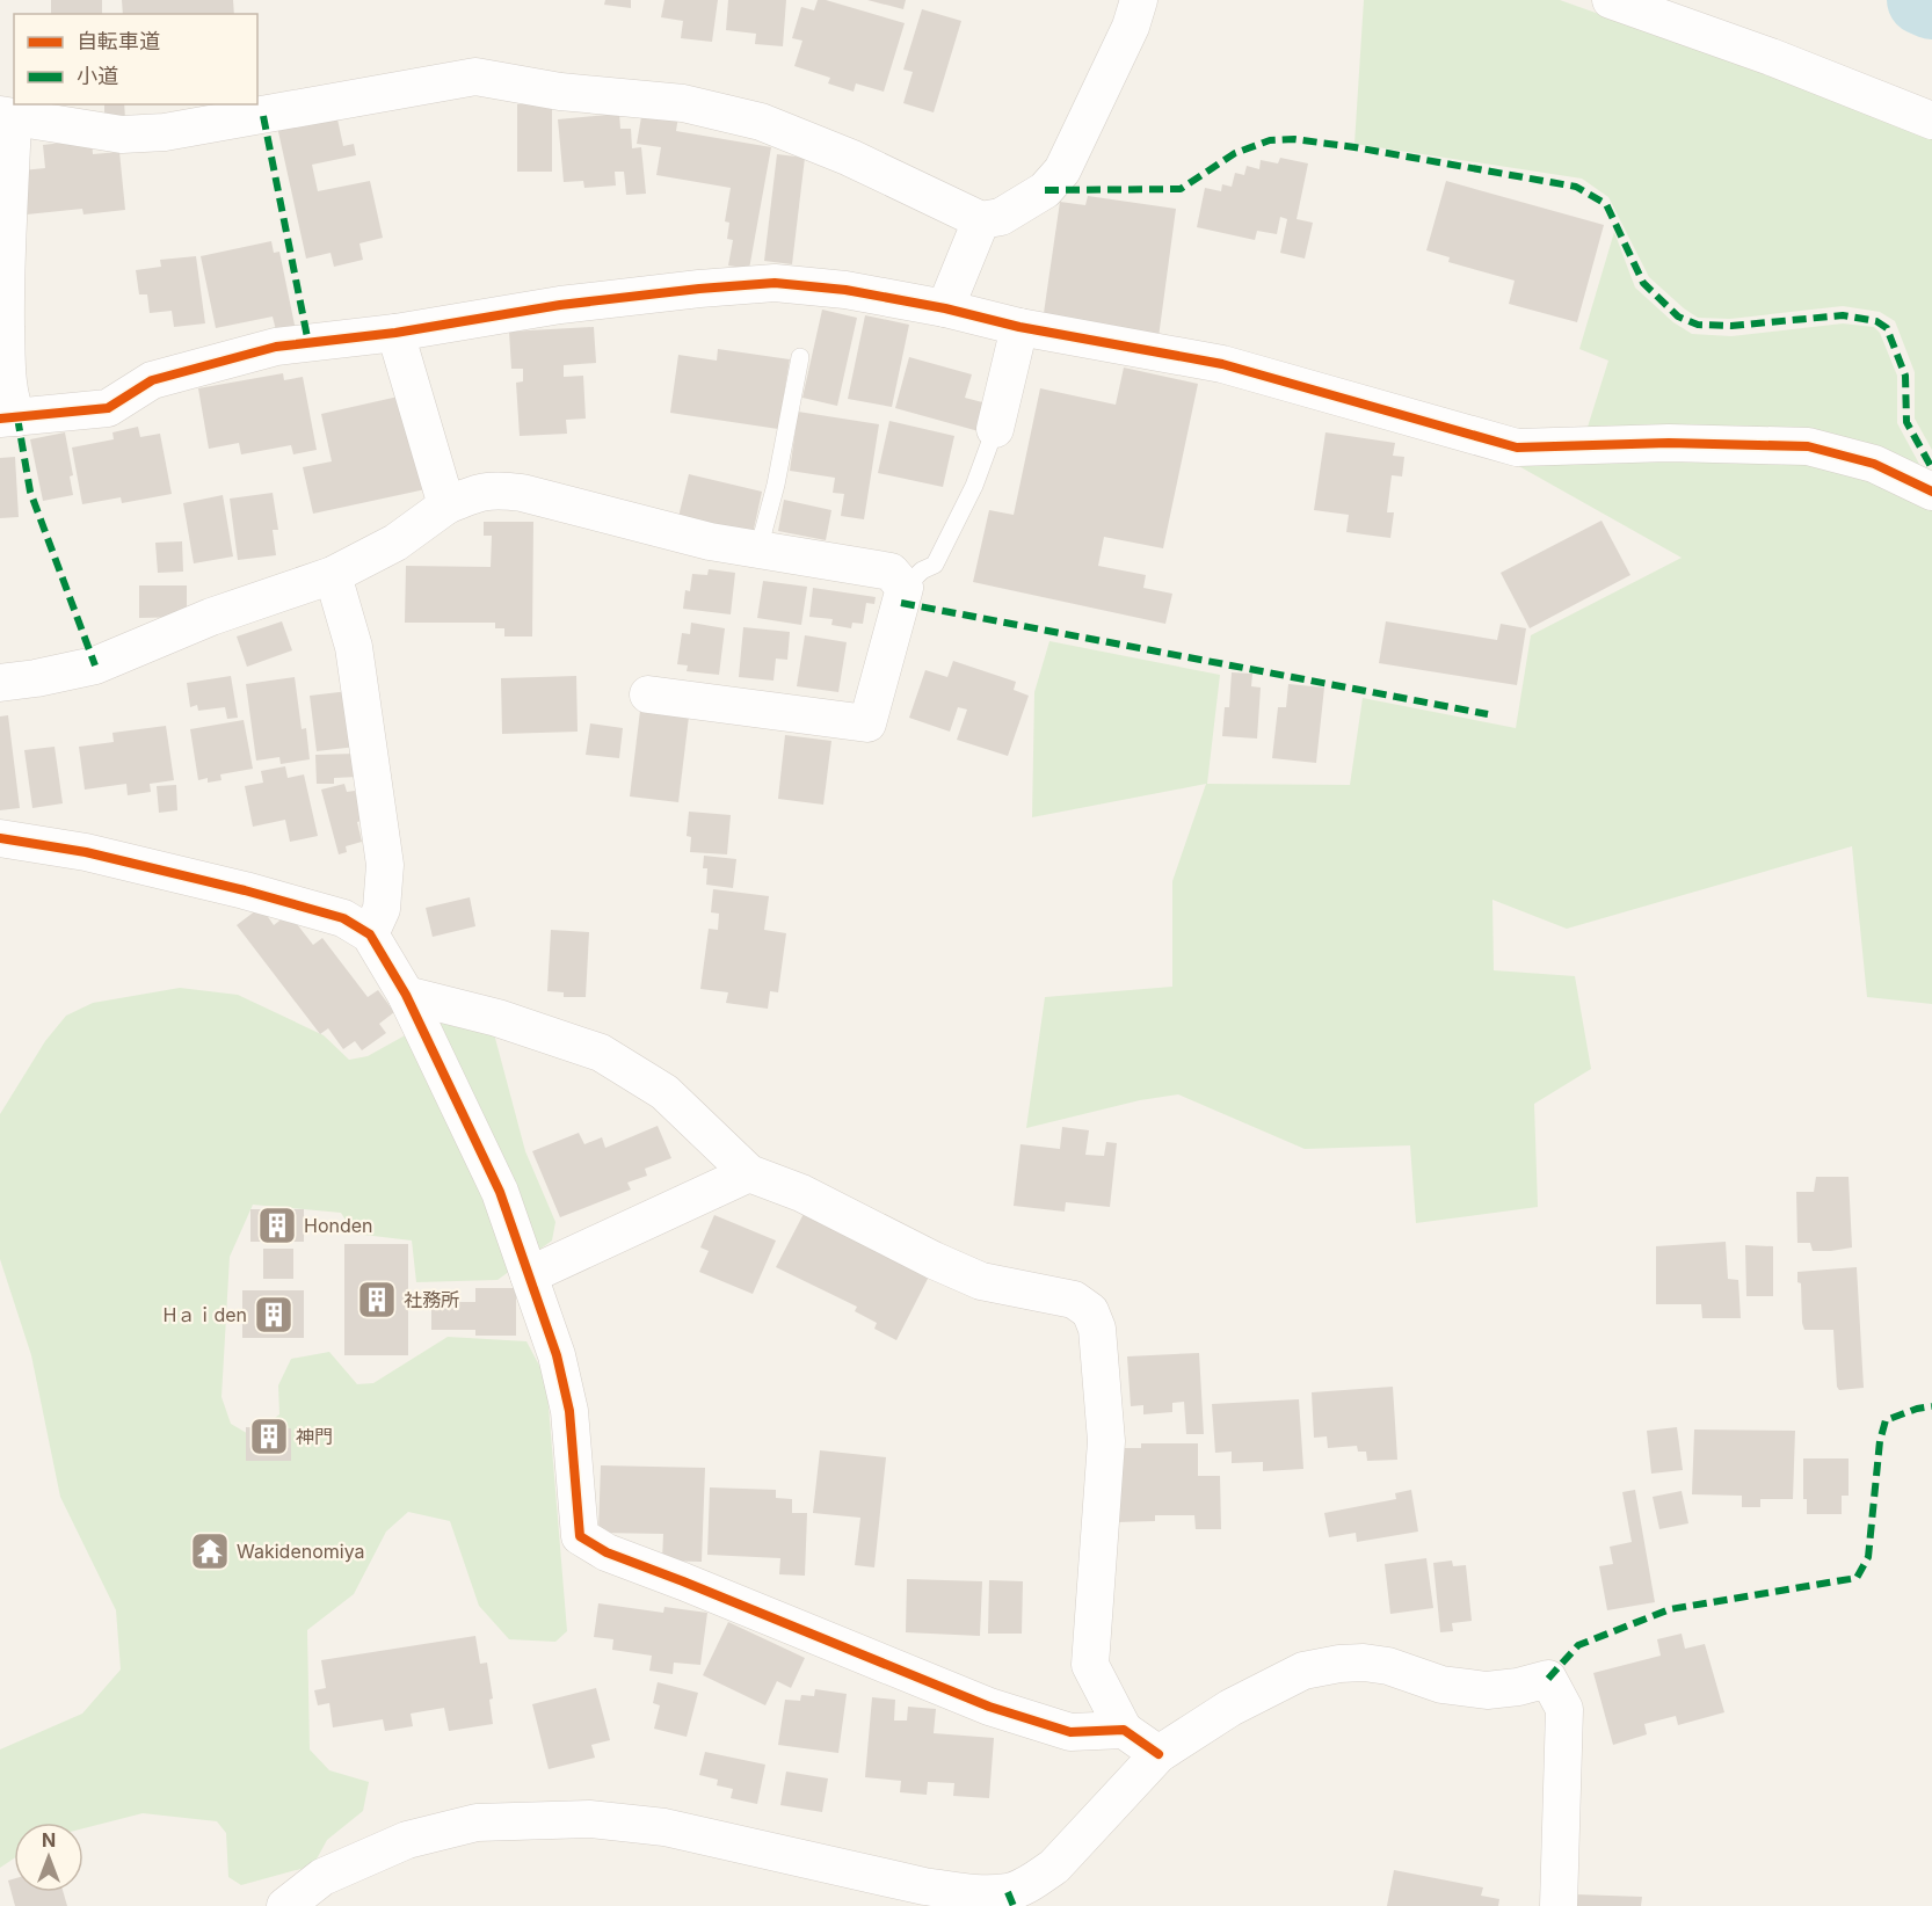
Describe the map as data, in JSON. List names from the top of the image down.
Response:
{
  "places": {
    "building": [
      "Honden",
      "社務所",
      "Hａｉden",
      "神門"
    ],
    "temple": ["Wakidenomiya"]
  },
  "legend": ["自転車道", "小道"],
  "north": "top"
}
